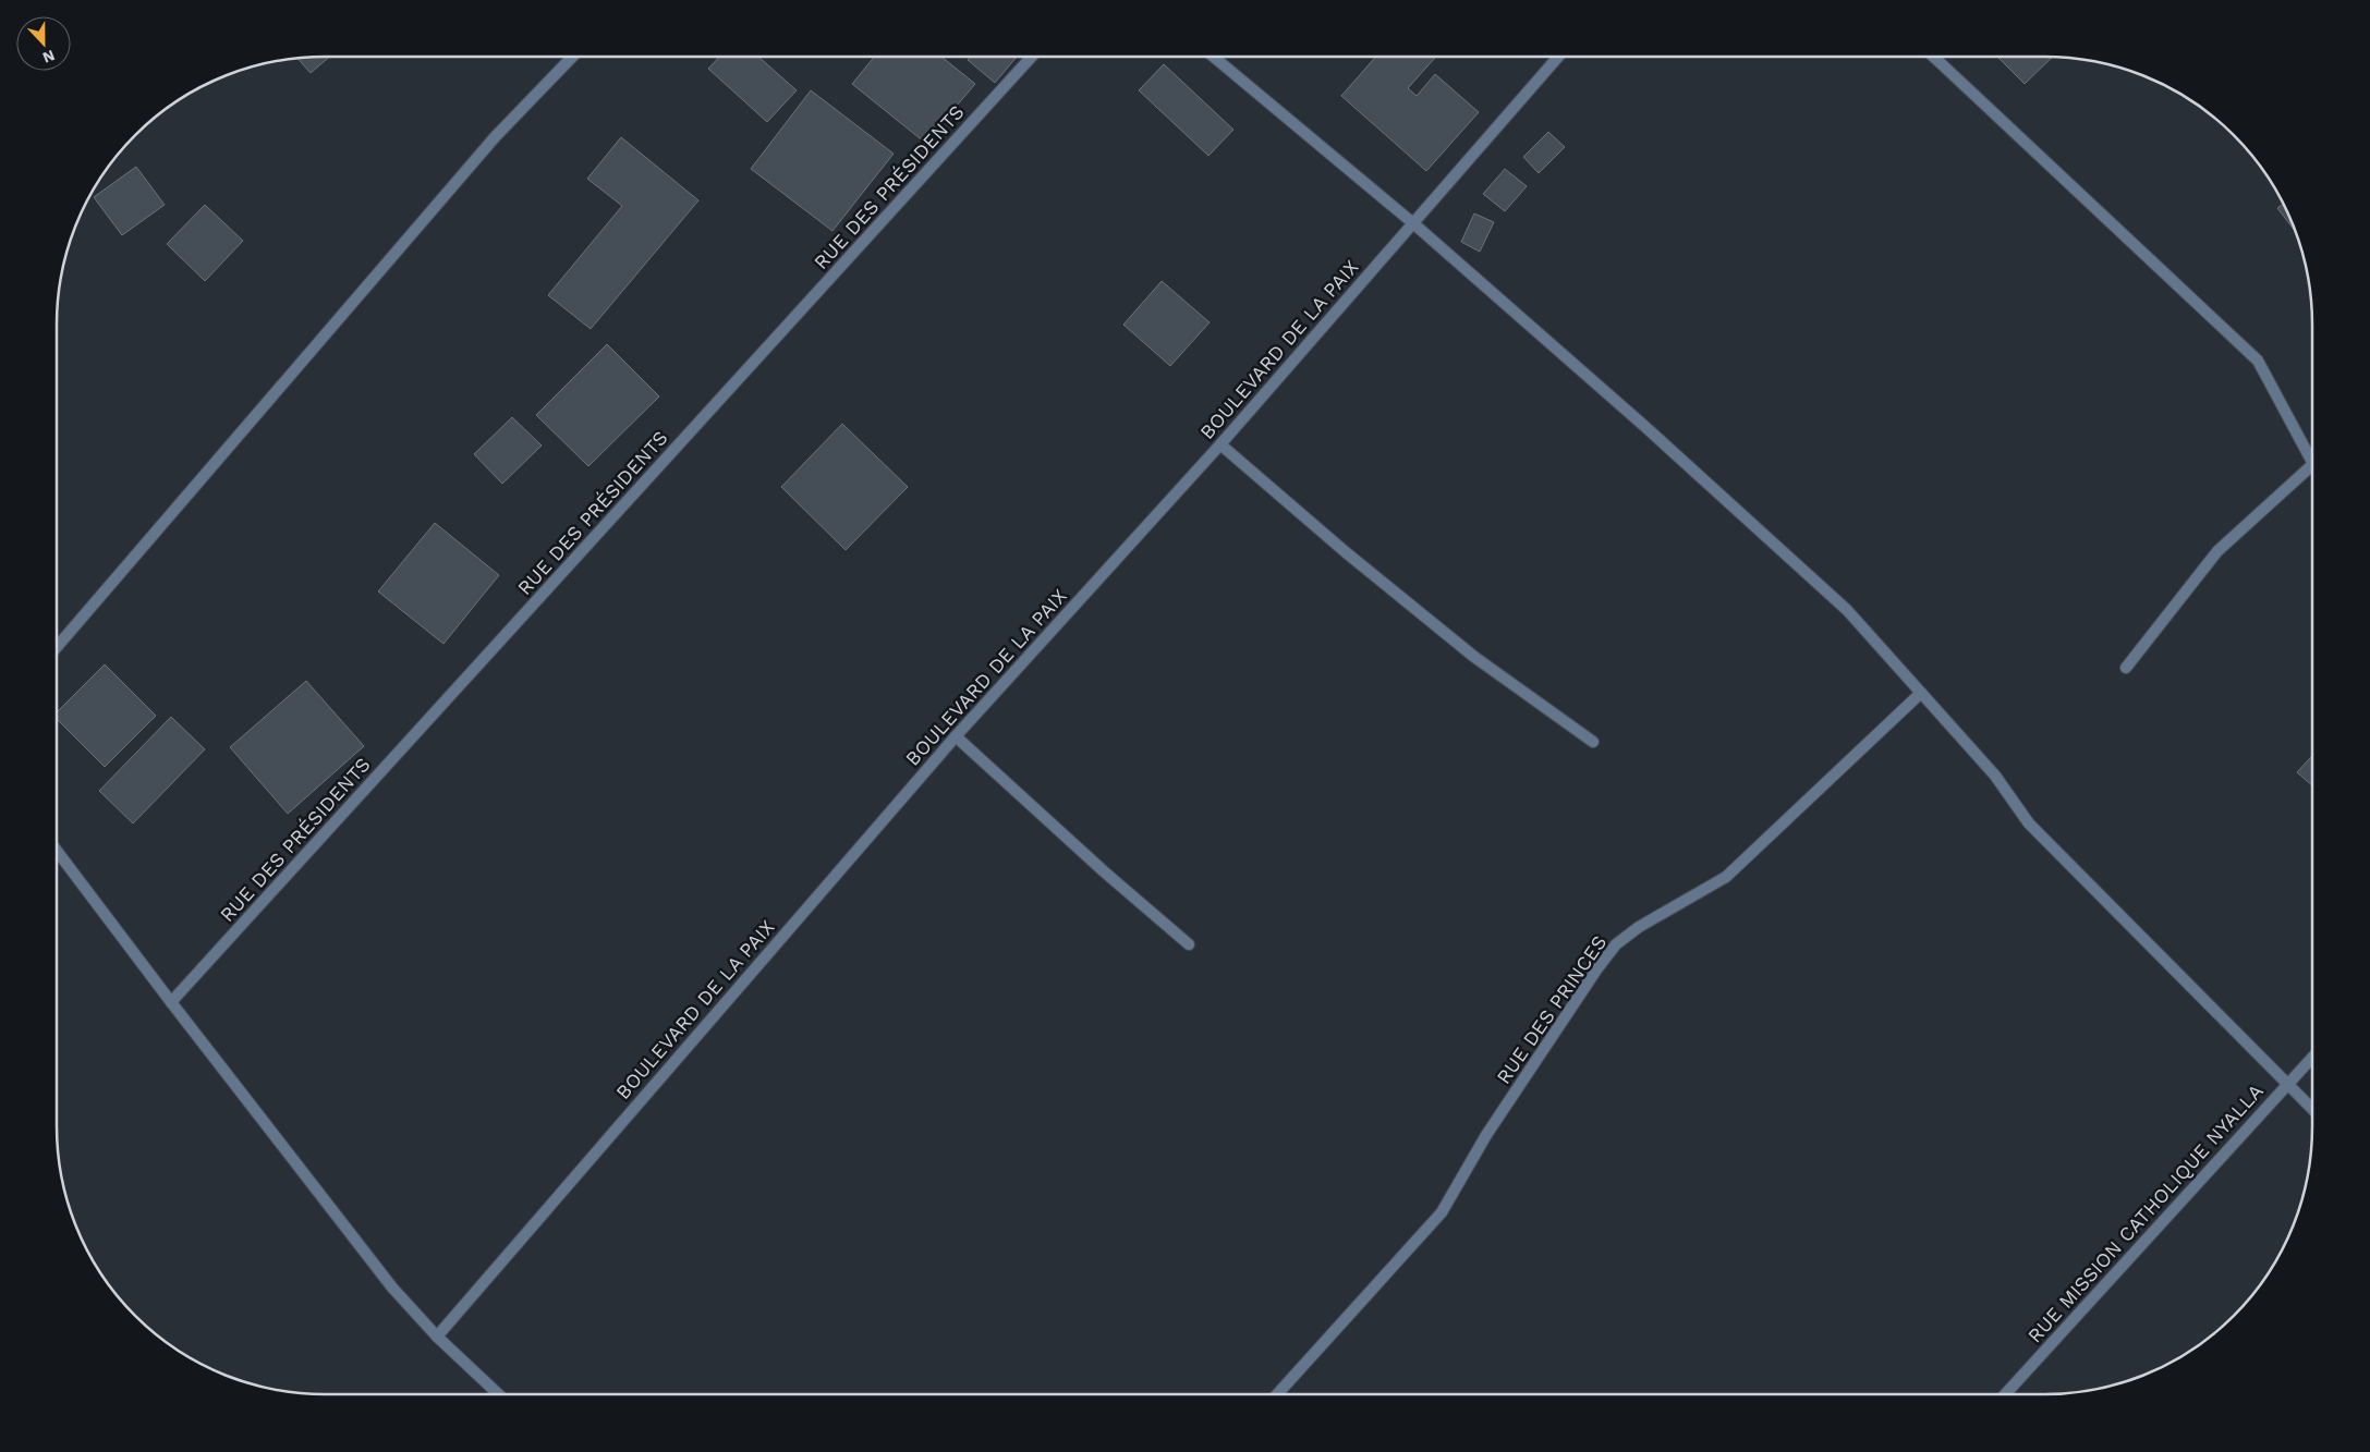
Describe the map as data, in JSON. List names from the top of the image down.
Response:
{
  "streets": {
    "street": [
      "RUE DES PRÉSIDENTS",
      "BOULEVARD DE LA PAIX",
      "RUE DES PRINCES",
      "RUE MISSION CATHOLIQUE NYALLA"
    ]
  },
  "north": "bottom"
}
